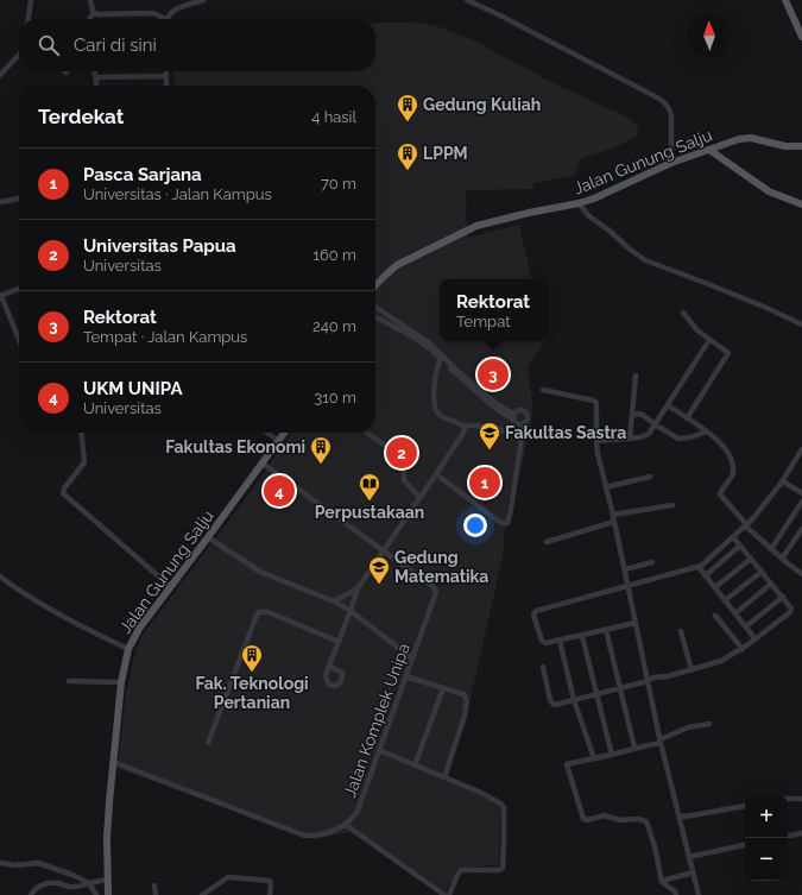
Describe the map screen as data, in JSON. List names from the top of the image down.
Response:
{
  "streets": {
    "main road": ["Jalan Gunung Salju"],
    "street": ["Jalan Komplek Unipa"]
  },
  "crossings": [
    ["Jalan Gunung Salju", "Jalan Komplek Unipa"]
  ],
  "places": {
    "building": [
      "Gedung Kuliah",
      "LPPM",
      "Fakultas Ekonomi",
      "Fak. Teknologi Pertanian"
    ],
    "school or university": ["Fakultas Sastra", "Gedung Matematika"],
    "library": ["Perpustakaan"]
  },
  "north": "top",
  "page": {
    "search": "Cari di sini",
    "heading": ["Terdekat", "4 hasil"],
    "list": [
      {
        "mark": "1",
        "name": "Pasca Sarjana",
        "note": "Universitas · Jalan Kampus",
        "value": "70 m"
      },
      {
        "mark": "2",
        "name": "Universitas Papua",
        "note": "Universitas",
        "value": "160 m"
      },
      {
        "mark": "3",
        "name": "Rektorat",
        "note": "Tempat · Jalan Kampus",
        "value": "240 m"
      },
      {
        "mark": "4",
        "name": "UKM UNIPA",
        "note": "Universitas",
        "value": "310 m"
      }
    ],
    "popup": ["Rektorat", "Tempat"],
    "pins": [
      "3",
      "2",
      "1",
      "4"
    ],
    "map_buttons": ["+", "−"]
  }
}
